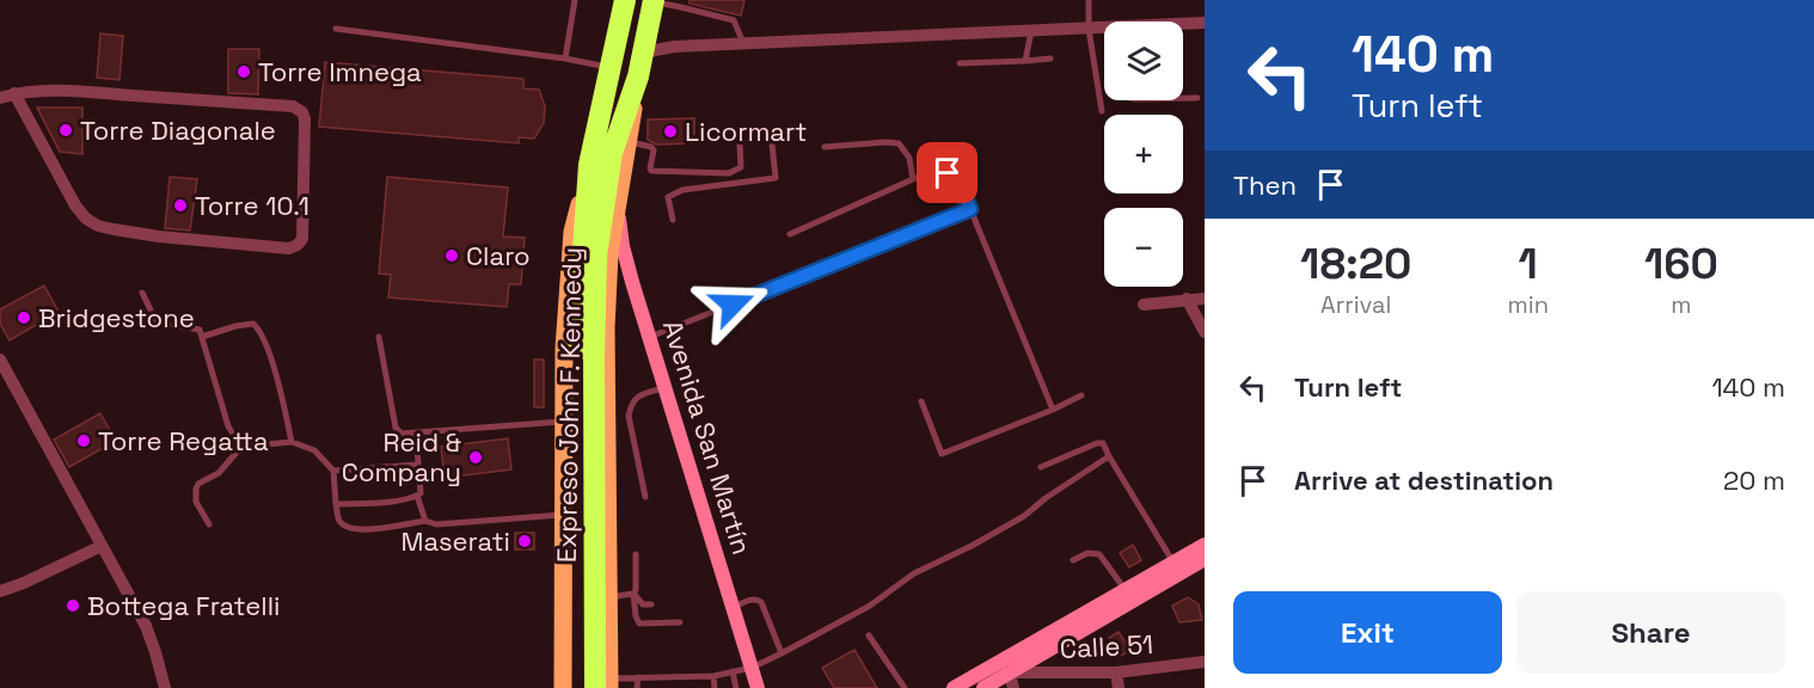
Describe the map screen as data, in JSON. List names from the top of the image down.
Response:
{
  "streets": {
    "highway": ["Expreso John F. Kennedy"],
    "street": ["Avenida San Martín", "Calle 51"]
  },
  "places": [
    "Torre Imnega",
    "Torre Diagonale",
    "Licormart",
    "Torre 10.1",
    "Claro",
    "Bridgestone",
    "Torre Regatta",
    "Reid & Company",
    "Maserati",
    "Bottega Fratelli"
  ],
  "page": {
    "turn": ["140 m", "Turn left"],
    "map_buttons": ["+", "−"],
    "then": "Then",
    "eta": [
      "18:20",
      "Arrival",
      "1",
      "min",
      "160",
      "m"
    ],
    "list": [
      {
        "name": "Turn left",
        "value": "140 m"
      },
      {
        "name": "Arrive at destination",
        "value": "20 m"
      }
    ],
    "buttons": ["Exit", "Share"]
  }
}
